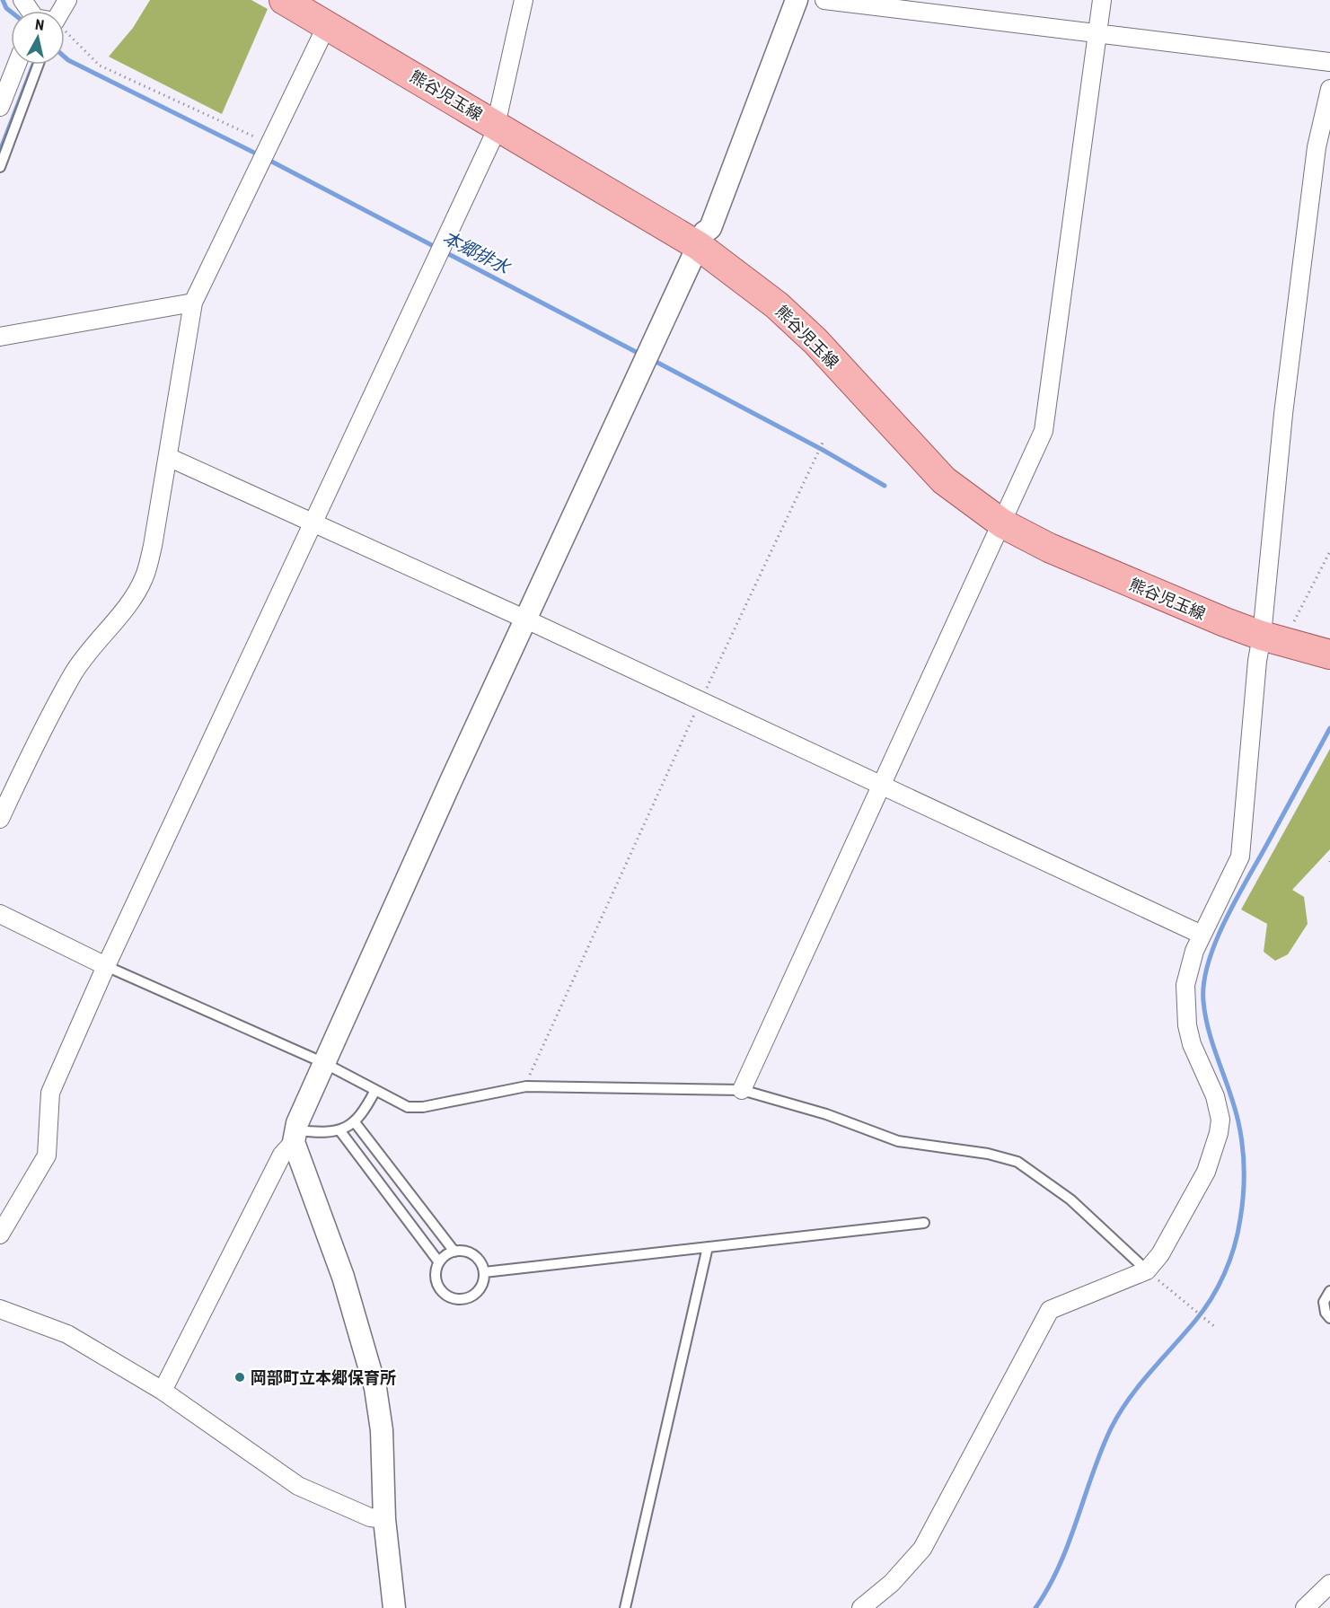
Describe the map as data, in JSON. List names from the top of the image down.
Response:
{
  "streets": {
    "main road": ["熊谷児玉線"]
  },
  "water": ["本郷排水"],
  "places": ["岡部町立本郷保育所"],
  "north": "top"
}
